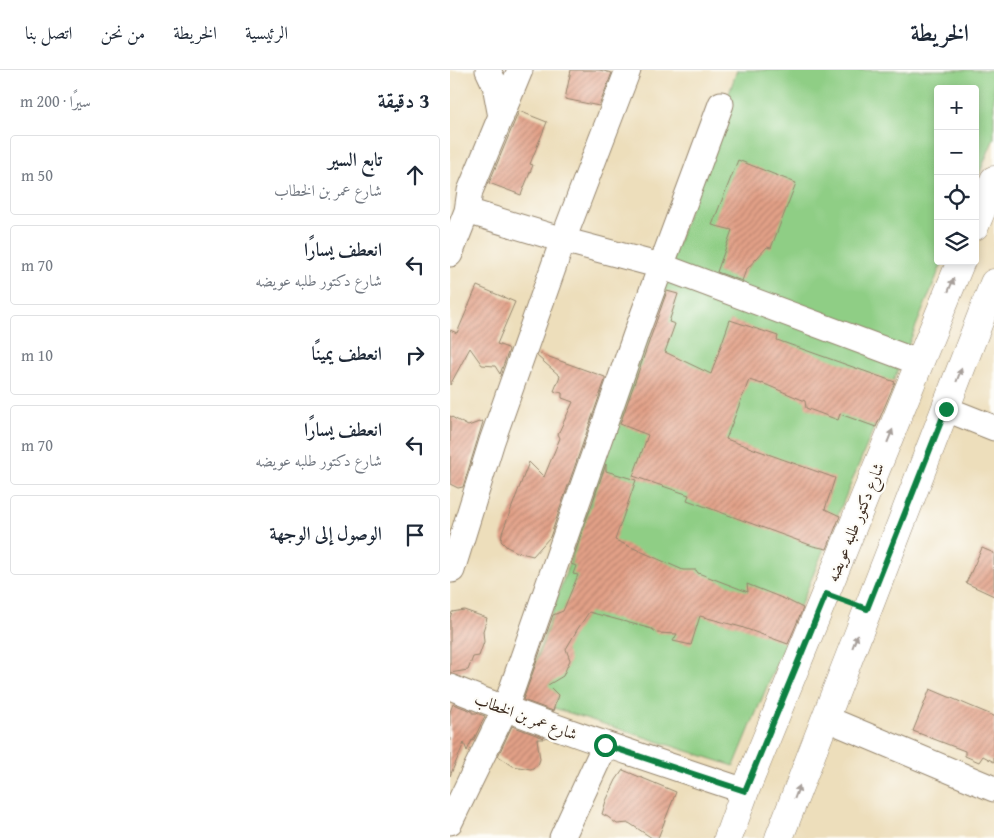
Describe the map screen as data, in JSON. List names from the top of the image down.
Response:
{
  "streets": {
    "street": ["شارع دكتور طلبه عويضه", "شارع عمر بن الخطاب"]
  },
  "crossings": [
    ["شارع دكتور طلبه عويضه", "شارع عمر بن الخطاب"]
  ],
  "page": {
    "header": "الخريطة",
    "nav": [
      "الرئيسية",
      "الخريطة",
      "من نحن",
      "اتصل بنا"
    ],
    "heading": ["3 دقيقة", "سيرًا · 200 m"],
    "map_buttons": ["+", "−"],
    "list": [
      ["تابع السير", "شارع عمر بن الخطاب", "50 m"],
      ["انعطف يسارًا", "شارع دكتور طلبه عويضه", "70 m"],
      ["انعطف يمينًا", "10 m"],
      ["انعطف يسارًا", "شارع دكتور طلبه عويضه", "70 m"],
      "الوصول إلى الوجهة"
    ]
  }
}
